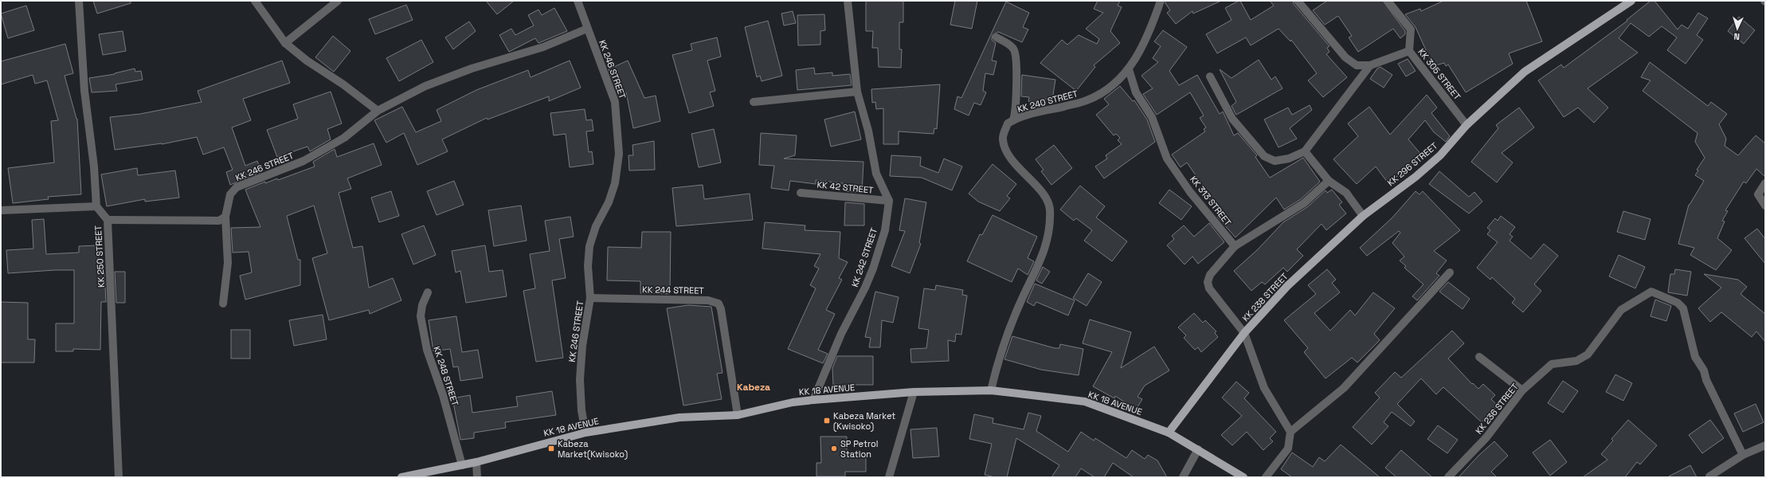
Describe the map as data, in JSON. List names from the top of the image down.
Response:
{
  "streets": {
    "main road": ["KK 296 STREET", "KK 238 STREET", "KK 18 AVENUE"],
    "street": [
      "KK 246 STREET",
      "KK 305 STREET",
      "KK 240 STREET",
      "KK 42 STREET",
      "KK 313 STREET",
      "KK 250 STREET",
      "KK 242 STREET",
      "KK 244 STREET",
      "KK 248 STREET",
      "KK 236 STREET"
    ]
  },
  "crossings": [
    ["KK 246 STREET", "KK 244 STREET"],
    ["KK 246 STREET", "KK 18 AVENUE"],
    ["KK 305 STREET", "KK 296 STREET"],
    ["KK 240 STREET", "KK 313 STREET"],
    ["KK 240 STREET", "KK 18 AVENUE"],
    ["KK 296 STREET", "KK 238 STREET"],
    ["KK 42 STREET", "KK 242 STREET"],
    ["KK 242 STREET", "KK 18 AVENUE"],
    ["KK 244 STREET", "KK 18 AVENUE"],
    ["KK 248 STREET", "KK 18 AVENUE"]
  ],
  "districts": ["Kabeza"],
  "places": {
    "transit": ["Kabeza Market (Kwisoko)", "Kabeza Market(Kwisoko)"],
    "other": ["SP Petrol Station"]
  },
  "north": "bottom"
}
